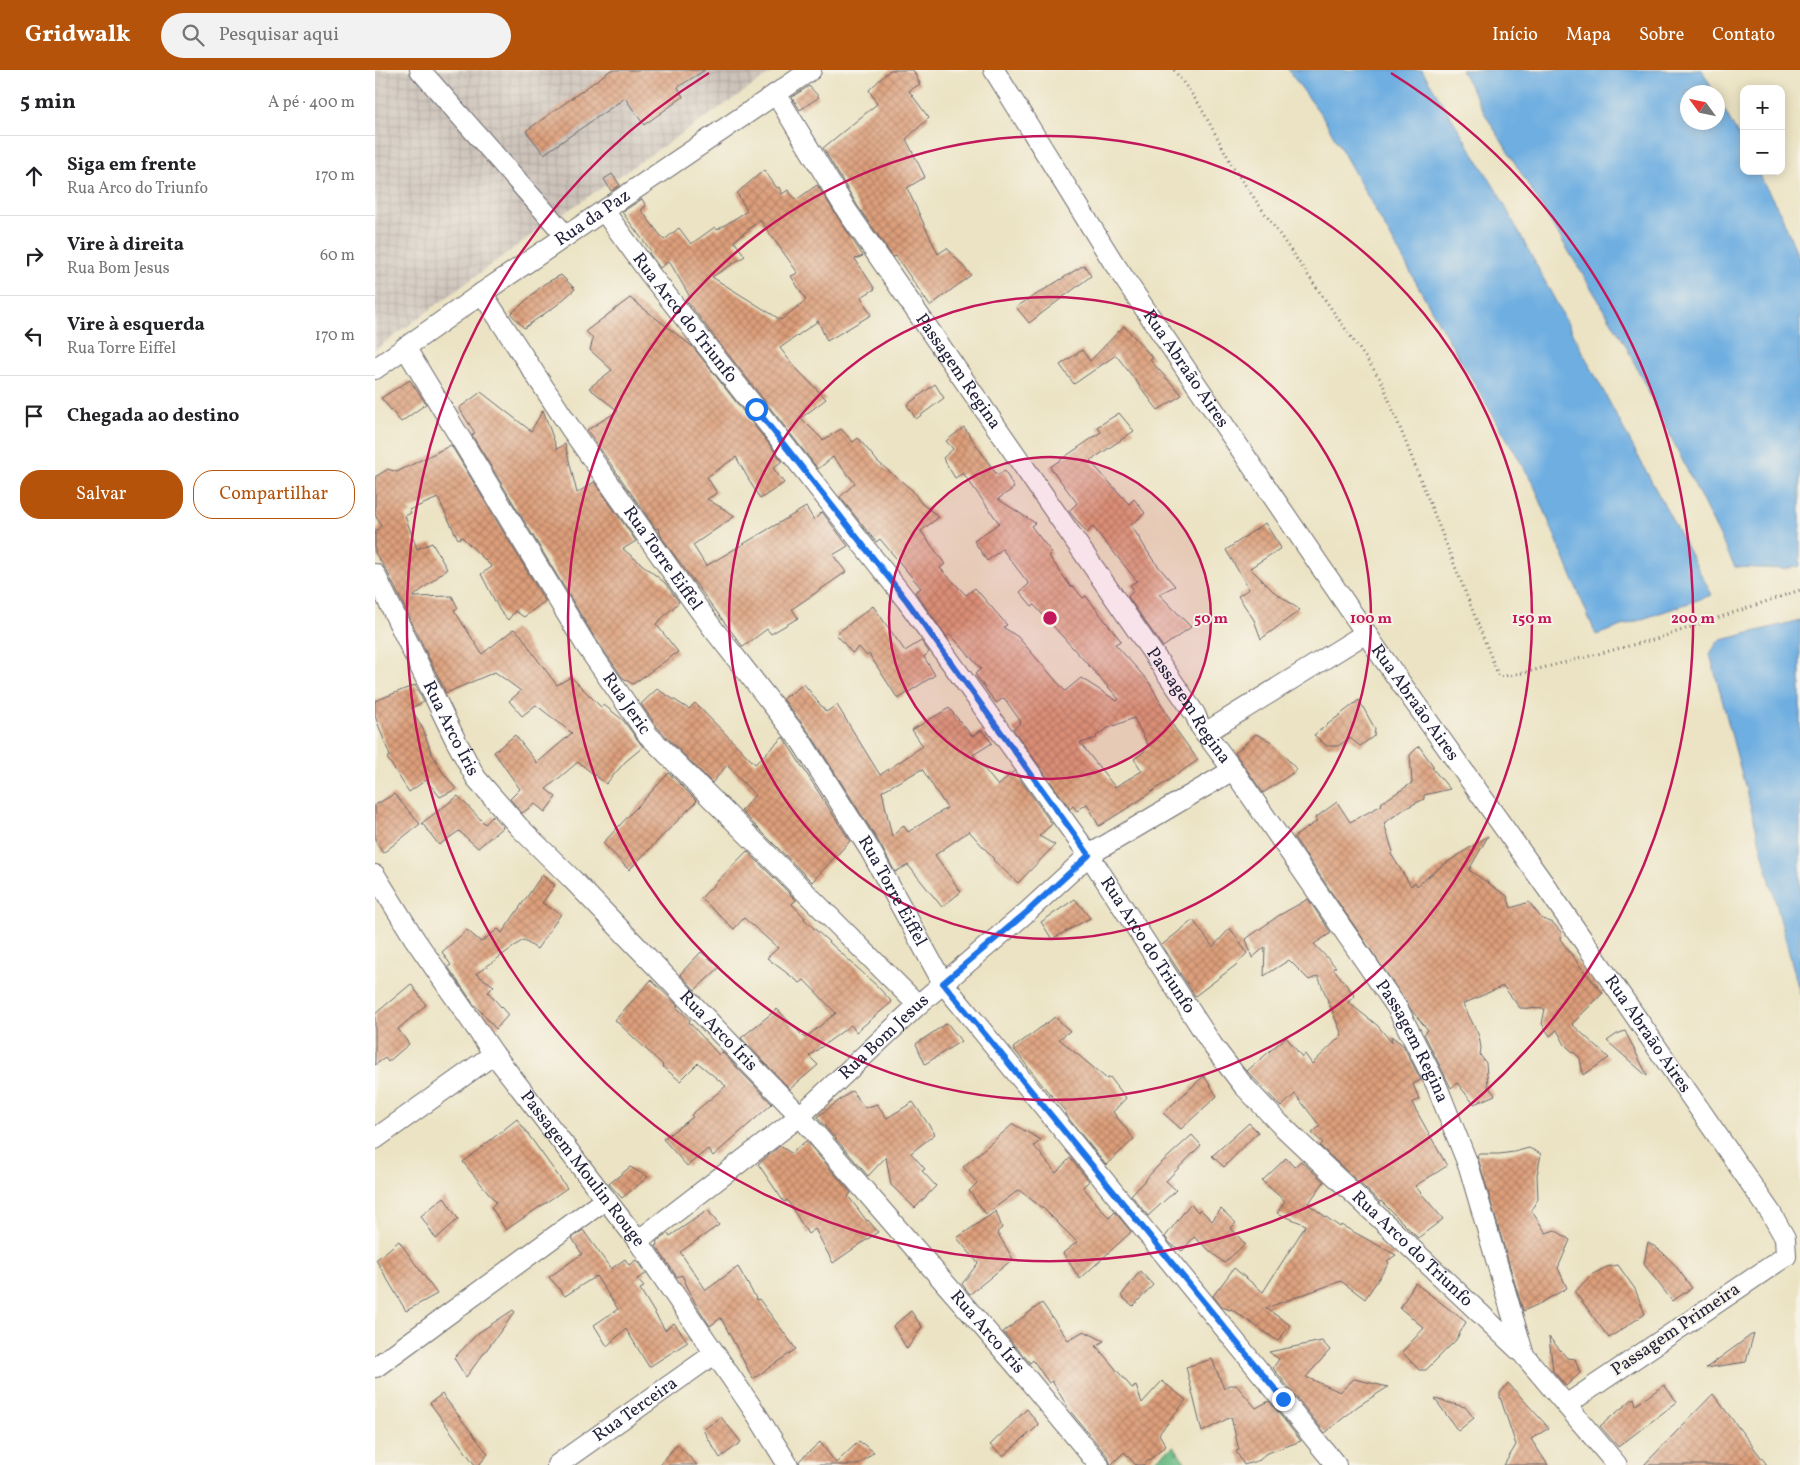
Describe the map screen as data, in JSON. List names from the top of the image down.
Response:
{
  "streets": {
    "street": [
      "Rua da Paz",
      "Rua Arco do Triunfo",
      "Rua Abraão Aires",
      "Passagem Regina",
      "Rua Torre Eiffel",
      "Rua Jeric",
      "Rua Arco Íris",
      "Rua Bom Jesus",
      "Passagem Moulin Rouge",
      "Passagem Primeira",
      "Rua Terceira"
    ]
  },
  "crossings": [
    ["Rua da Paz", "Rua Arco do Triunfo"],
    ["Rua da Paz", "Passagem Regina"],
    ["Rua da Paz", "Rua Torre Eiffel"],
    ["Rua da Paz", "Rua Jeric"],
    ["Rua Arco do Triunfo", "Passagem Regina"],
    ["Rua Arco do Triunfo", "Rua Bom Jesus"],
    ["Rua Arco do Triunfo", "Passagem Primeira"],
    ["Rua Abraão Aires", "Passagem Primeira"],
    ["Passagem Regina", "Rua Bom Jesus"],
    ["Rua Torre Eiffel", "Rua Bom Jesus"],
    ["Rua Jeric", "Rua Bom Jesus"],
    ["Rua Arco Íris", "Rua Bom Jesus"],
    ["Rua Bom Jesus", "Passagem Moulin Rouge"],
    ["Passagem Moulin Rouge", "Rua Terceira"]
  ],
  "north": "top left",
  "page": {
    "header": "Gridwalk",
    "search": "Pesquisar aqui",
    "nav": [
      "Início",
      "Mapa",
      "Sobre",
      "Contato"
    ],
    "heading": ["5 min", "A pé · 400 m"],
    "map_buttons": ["+", "−"],
    "list": [
      ["Siga em frente", "Rua Arco do Triunfo", "170 m"],
      ["Vire à direita", "Rua Bom Jesus", "60 m"],
      ["Vire à esquerda", "Rua Torre Eiffel", "170 m"],
      "Chegada ao destino"
    ],
    "buttons": ["Salvar", "Compartilhar"]
  },
  "rings": [
    "50 m",
    "100 m",
    "150 m",
    "200 m"
  ]
}
